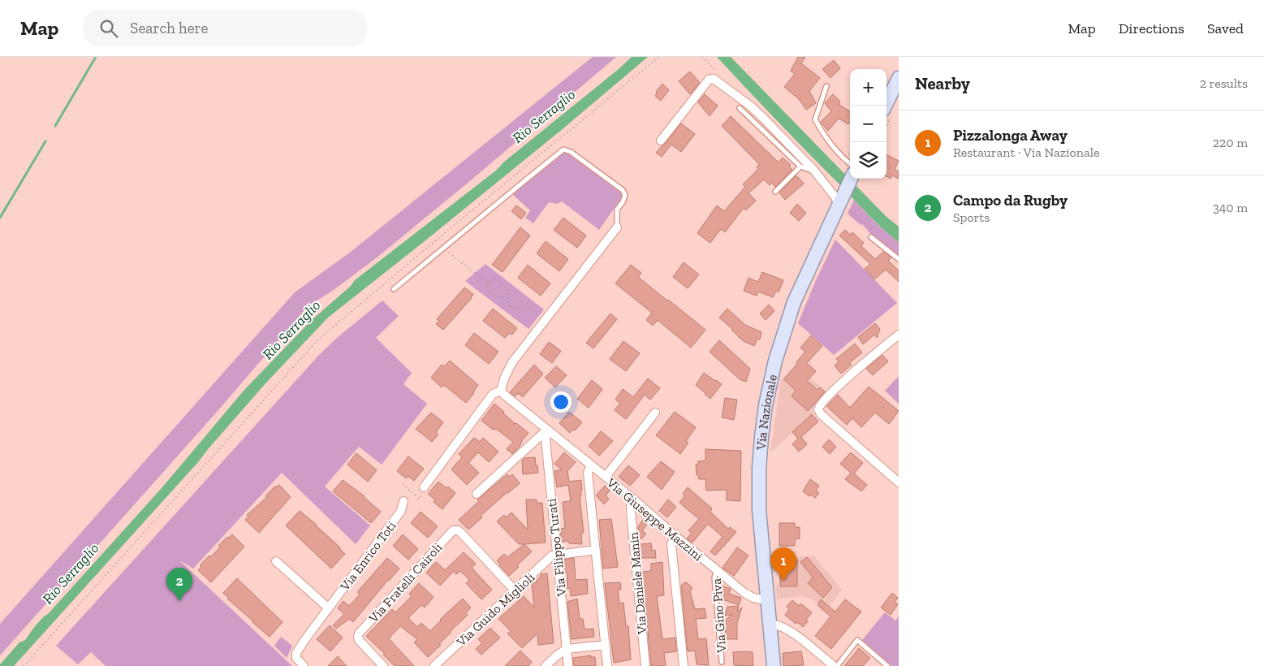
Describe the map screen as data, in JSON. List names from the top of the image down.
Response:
{
  "streets": {
    "main road": ["Via Nazionale"],
    "street": [
      "Via Giuseppe Mazzini",
      "Via Filippo Turati",
      "Via Enrico Toti",
      "Via Fratelli Cairoli",
      "Via Daniele Manin",
      "Via Guido Miglioli"
    ],
    "lane": ["Via Gino Piva"]
  },
  "crossings": [
    ["Via Nazionale", "Via Giuseppe Mazzini"],
    ["Via Giuseppe Mazzini", "Via Filippo Turati"],
    ["Via Giuseppe Mazzini", "Via Daniele Manin"],
    ["Via Giuseppe Mazzini", "Via Gino Piva"],
    ["Via Filippo Turati", "Via Guido Miglioli"],
    ["Via Fratelli Cairoli", "Via Guido Miglioli"]
  ],
  "water": ["Rio Serraglio"],
  "page": {
    "header": "Map",
    "search": "Search here",
    "nav": ["Map", "Directions", "Saved"],
    "heading": ["Nearby", "2 results"],
    "map_buttons": ["+", "−"],
    "list": [
      {
        "mark": "1",
        "name": "Pizzalonga Away",
        "note": "Restaurant · Via Nazionale",
        "value": "220 m"
      },
      {
        "mark": "2",
        "name": "Campo da Rugby",
        "note": "Sports",
        "value": "340 m"
      }
    ],
    "pins": ["1", "2"]
  }
}
